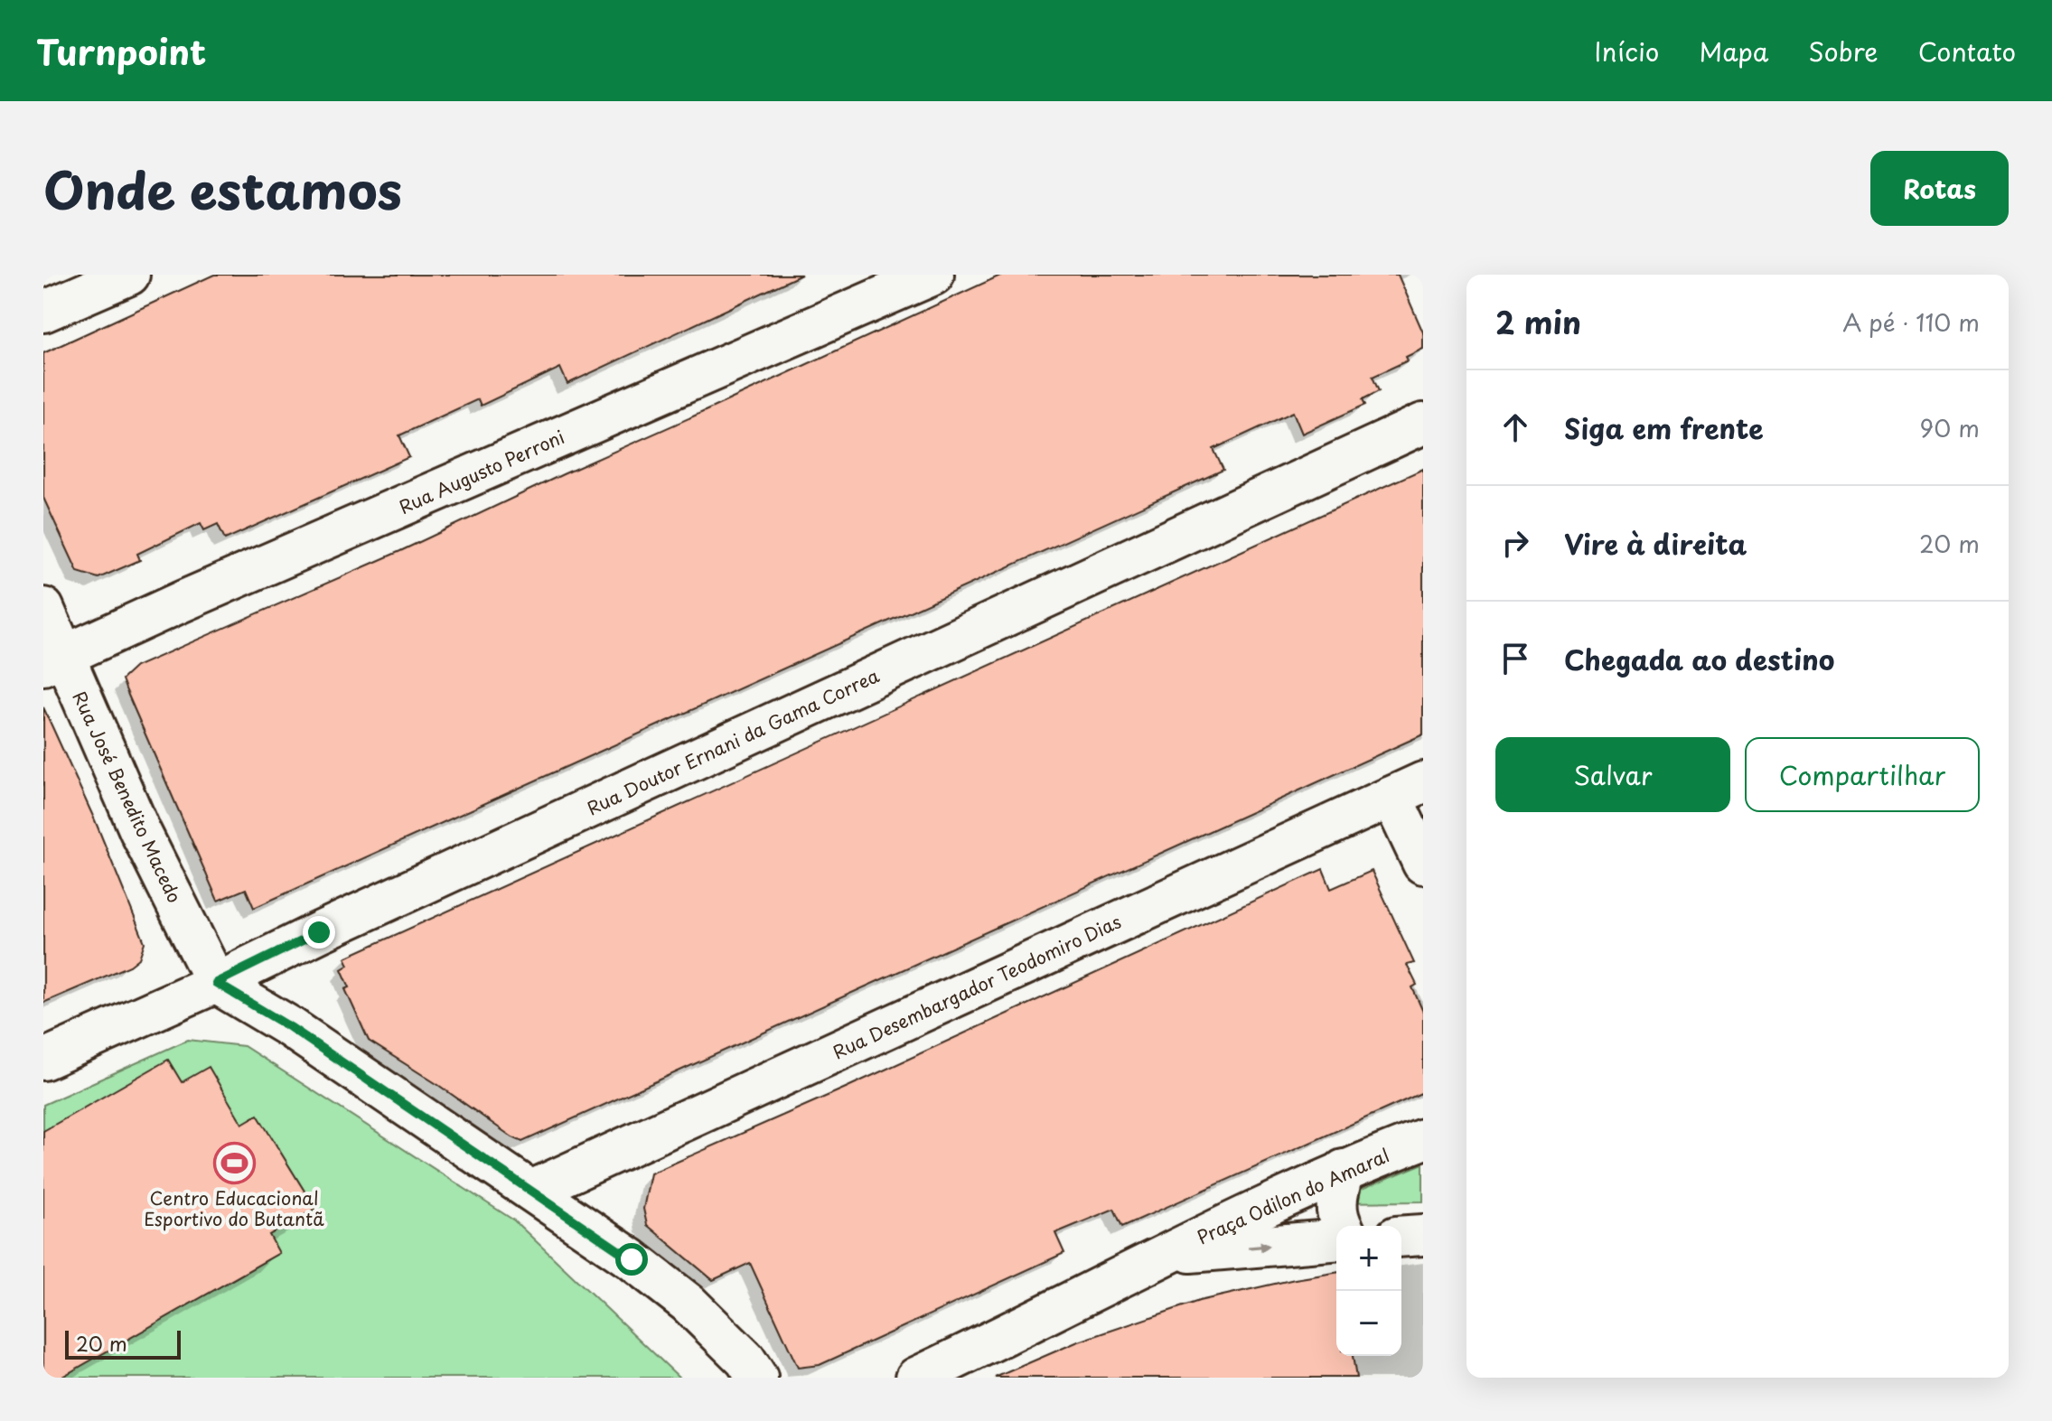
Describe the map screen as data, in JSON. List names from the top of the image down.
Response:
{
  "streets": {
    "street": [
      "Rua Augusto Perroni",
      "Rua Doutor Ernani da Gama Correa",
      "Rua José Benedito Macedo",
      "Rua Desembargador Teodomiro Dias",
      "Praça Odilon do Amaral"
    ]
  },
  "crossings": [
    ["Rua Augusto Perroni", "Rua José Benedito Macedo"],
    ["Rua Doutor Ernani da Gama Correa", "Rua José Benedito Macedo"]
  ],
  "places": {
    "sports": ["Centro Educacional Esportivo do Butantã"]
  },
  "scale_bar": "20 m",
  "page": {
    "header": "Turnpoint",
    "nav": [
      "Início",
      "Mapa",
      "Sobre",
      "Contato"
    ],
    "title": "Onde estamos",
    "buttons": [
      "Rotas",
      ["Salvar", "Compartilhar"]
    ],
    "heading": ["2 min", "A pé · 110 m"],
    "list": [
      ["Siga em frente", "90 m"],
      ["Vire à direita", "20 m"],
      "Chegada ao destino"
    ],
    "map_buttons": ["+", "−"],
    "scale": "20 m"
  }
}
